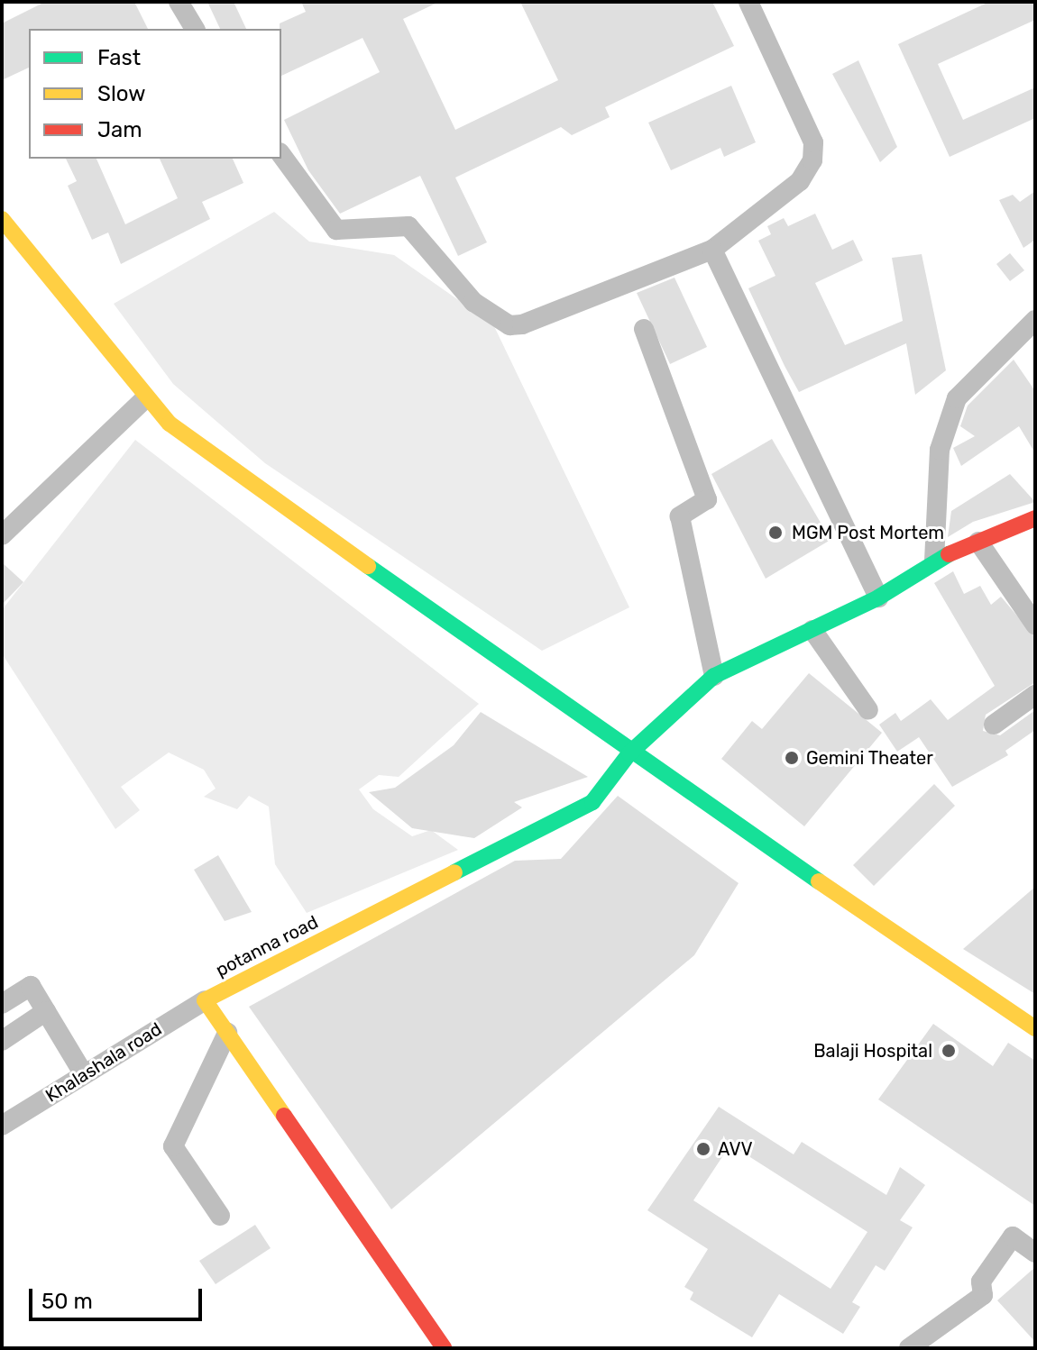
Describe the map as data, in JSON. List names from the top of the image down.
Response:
{
  "streets": {
    "main road": ["potanna road"],
    "street": ["Khalashala road"]
  },
  "crossings": [
    ["potanna road", "Khalashala road"]
  ],
  "places": [
    "MGM Post Mortem",
    "Gemini Theater",
    "Balaji Hospital",
    "AVV"
  ],
  "legend": ["Fast", "Slow", "Jam"],
  "scale_bar": "50 m"
}
